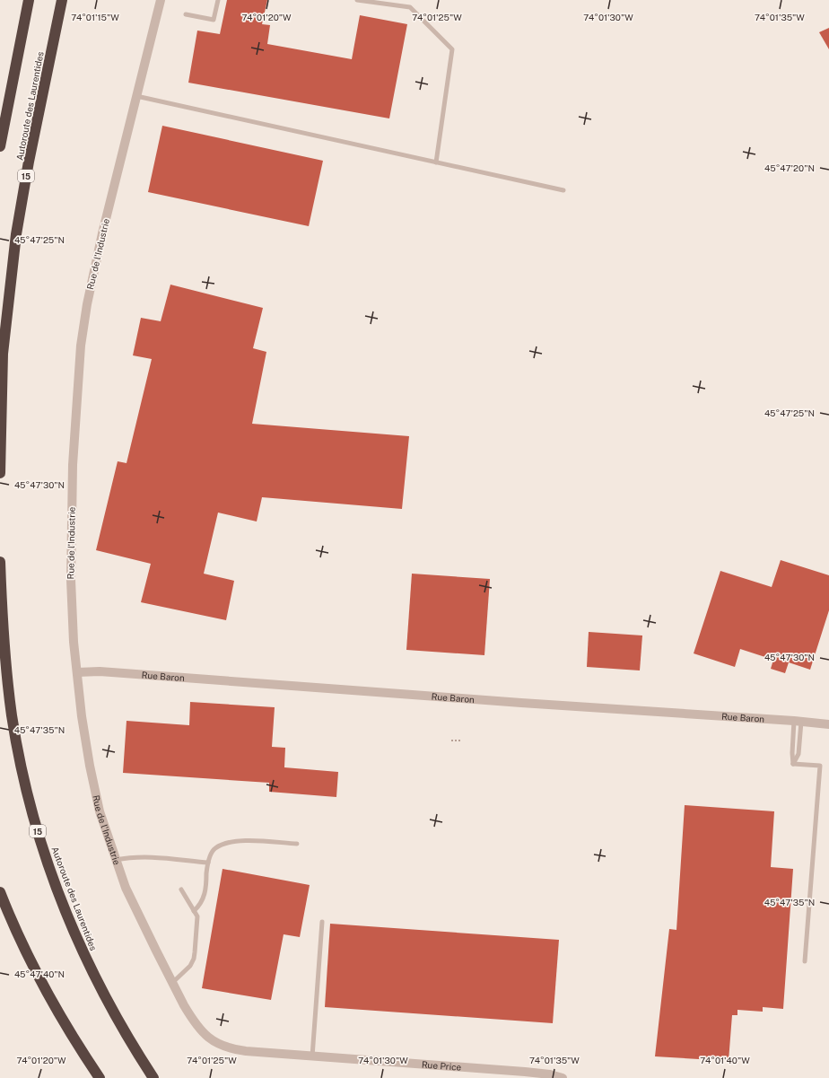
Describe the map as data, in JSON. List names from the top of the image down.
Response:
{
  "streets": {
    "highway": ["Autoroute des Laurentides", "15"],
    "street": ["Rue de l'Industrie", "Rue Baron", "Rue Price"]
  },
  "crossings": [
    ["Rue de l'Industrie", "Rue Baron"],
    ["Rue de l'Industrie", "Rue Price"]
  ],
  "coordinates": [
    "74°01'15\"W",
    "74°01'20\"W",
    "74°01'25\"W",
    "74°01'30\"W",
    "74°01'35\"W",
    "45°47'20\"N",
    "45°47'25\"N",
    "45°47'30\"N",
    "45°47'35\"N",
    "45°47'40\"N",
    "74°01'40\"W"
  ]
}
